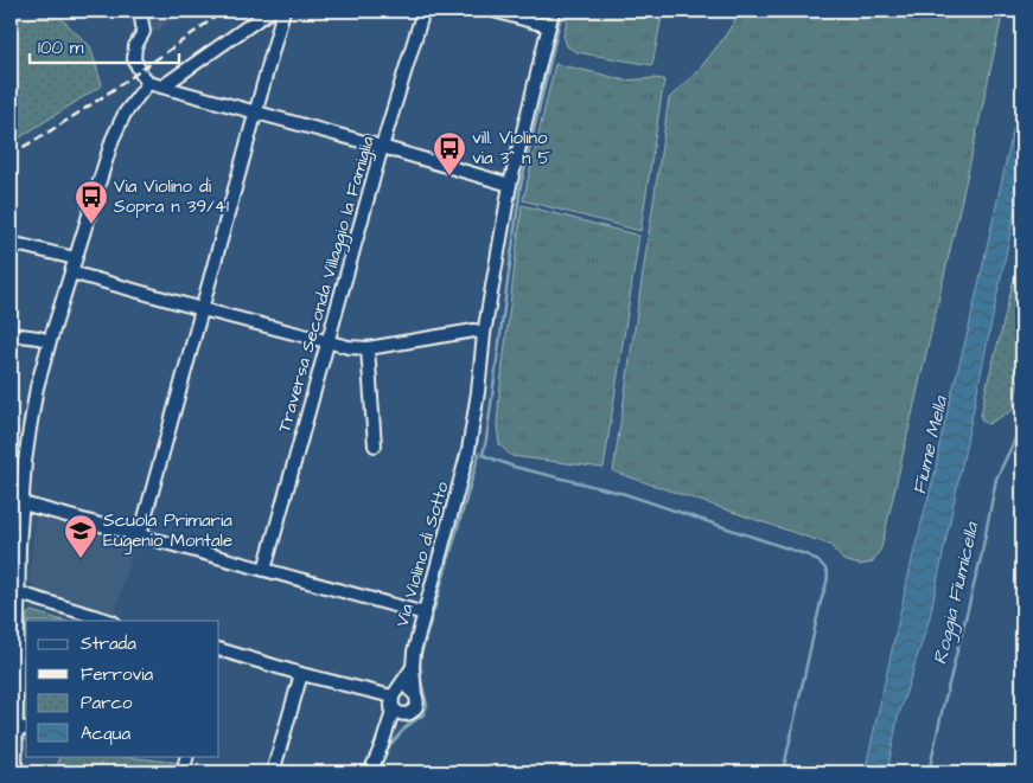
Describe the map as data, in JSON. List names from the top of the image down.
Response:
{
  "streets": {
    "street": ["Traversa Seconda Villaggio la Famiglia", "Via Violino di Sotto"]
  },
  "water": ["Fiume Mella", "Roggia Fiumicella"],
  "places": {
    "bus stop": ["vill. Violino via 3^ n 5", "Via Violino di Sopra n 39/41"],
    "school or university": ["Scuola Primaria Eugenio Montale"]
  },
  "legend": [
    "Strada",
    "Ferrovia",
    "Parco",
    "Acqua"
  ],
  "scale_bar": "100 m"
}
